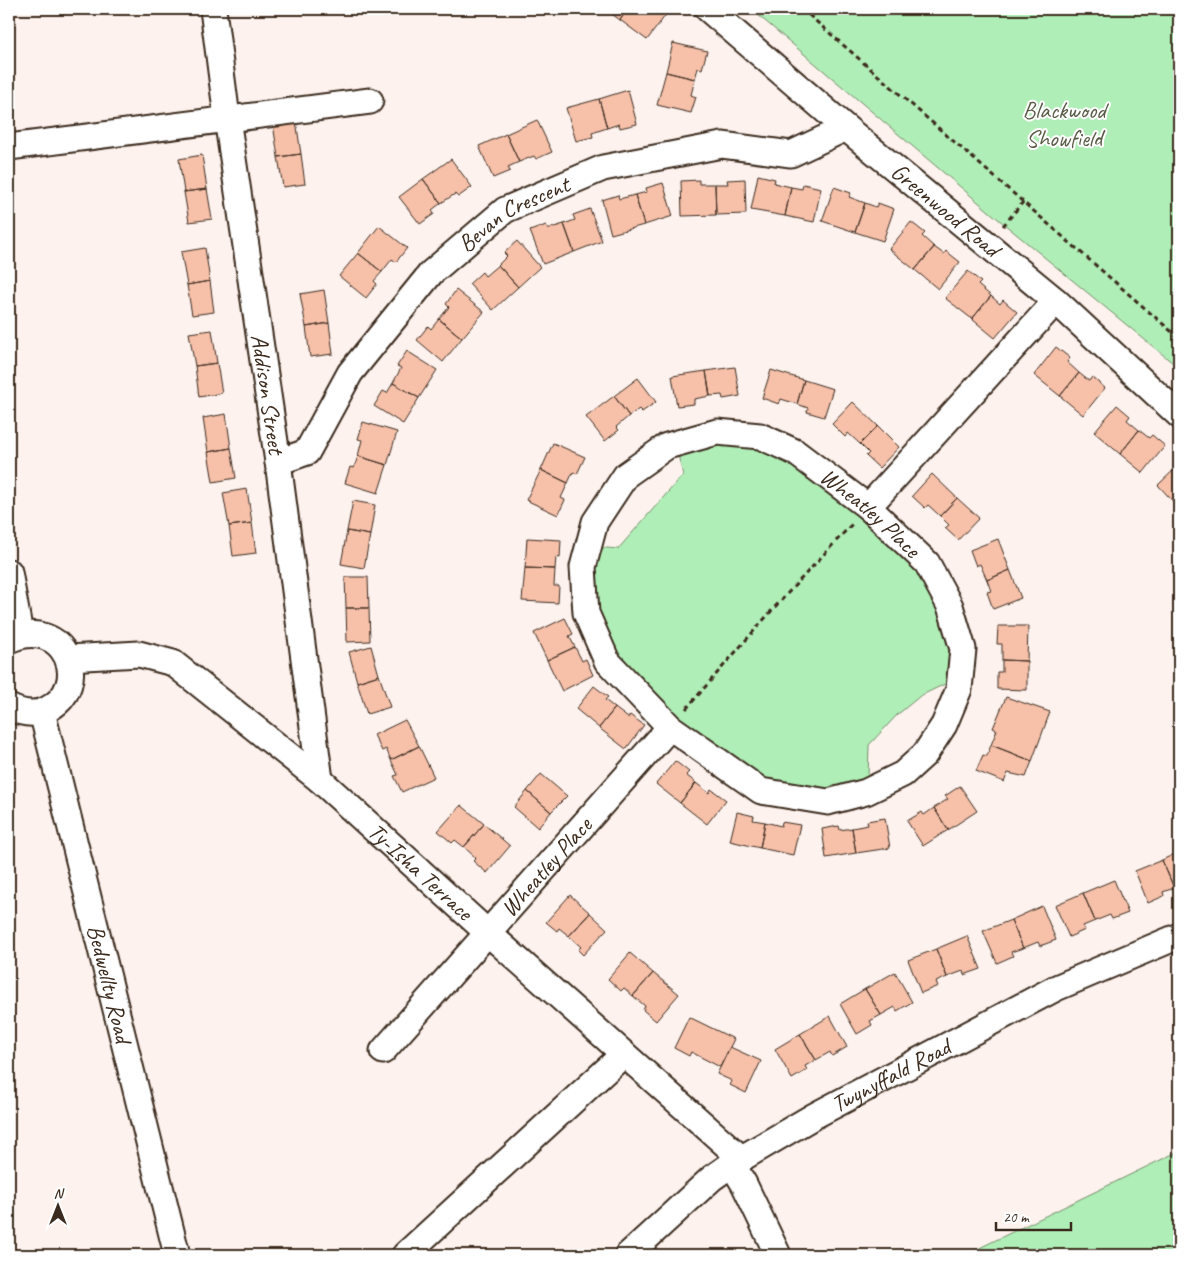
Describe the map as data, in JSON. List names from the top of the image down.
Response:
{
  "streets": {
    "street": [
      "Greenwood Road",
      "Bevan Crescent",
      "Addison Street",
      "Wheatley Place",
      "Ty-Isha Terrace",
      "Bedwellty Road",
      "Twynyffald Road"
    ]
  },
  "crossings": [
    ["Greenwood Road", "Bevan Crescent"],
    ["Bevan Crescent", "Addison Street"],
    ["Addison Street", "Ty-Isha Terrace"],
    ["Wheatley Place", "Ty-Isha Terrace"],
    ["Ty-Isha Terrace", "Twynyffald Road"]
  ],
  "parks": ["Blackwood Showfield"],
  "scale_bar": "20 m",
  "north": "top"
}
